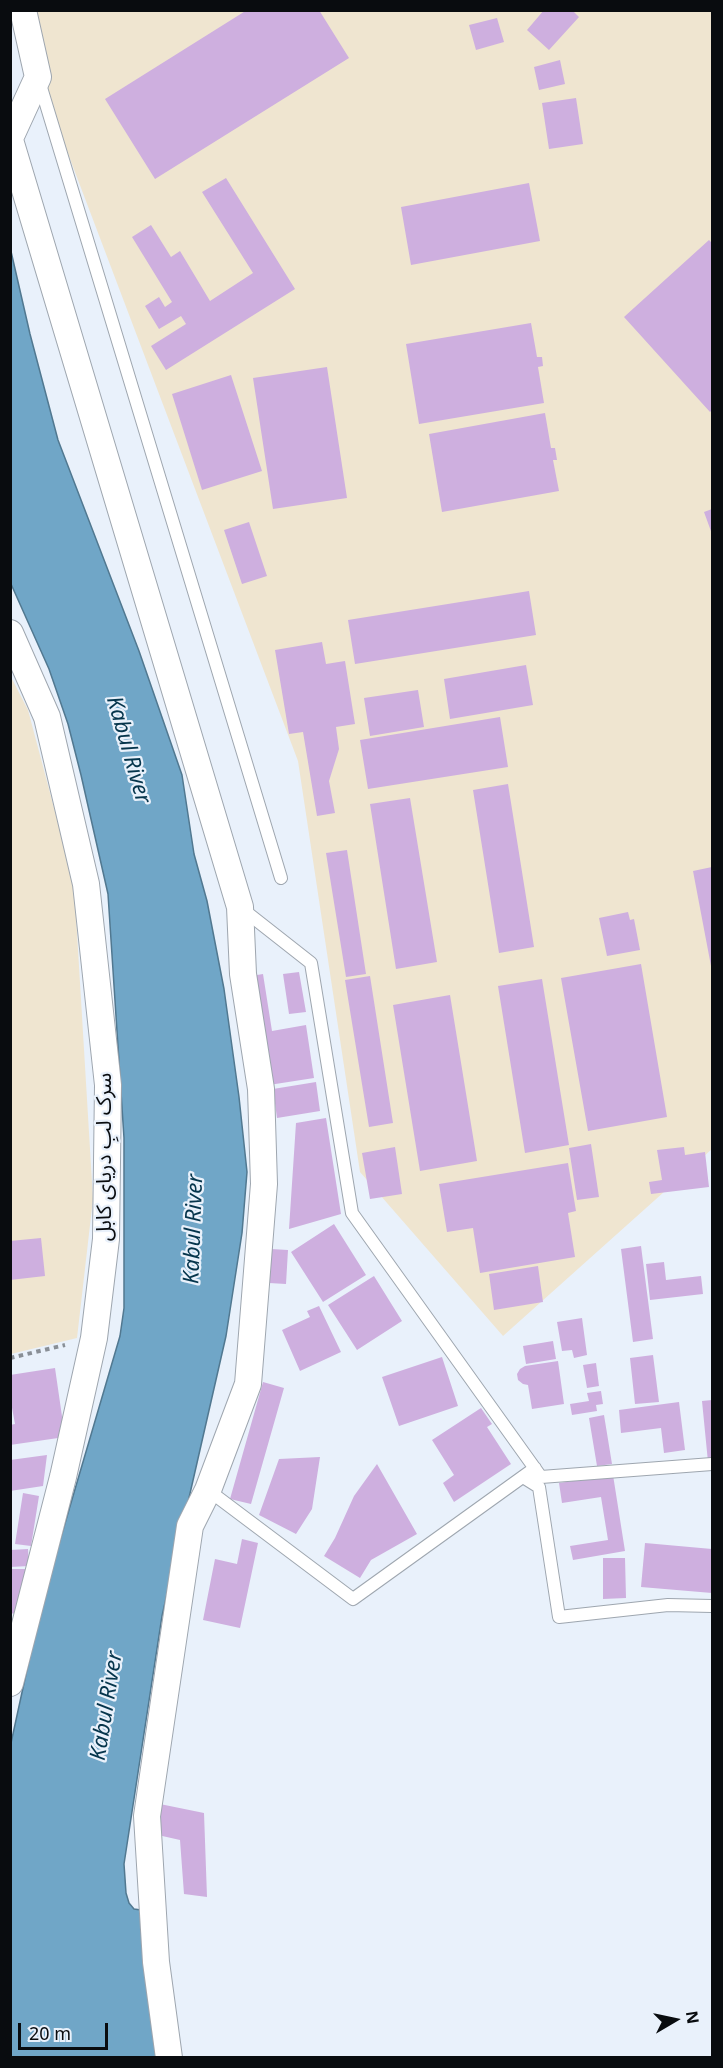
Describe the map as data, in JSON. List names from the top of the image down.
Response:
{
  "streets": {
    "street": ["سرک لبِ دریای کابل"]
  },
  "water": ["Kabul River"],
  "scale_bar": "20 m",
  "north": "right"
}
